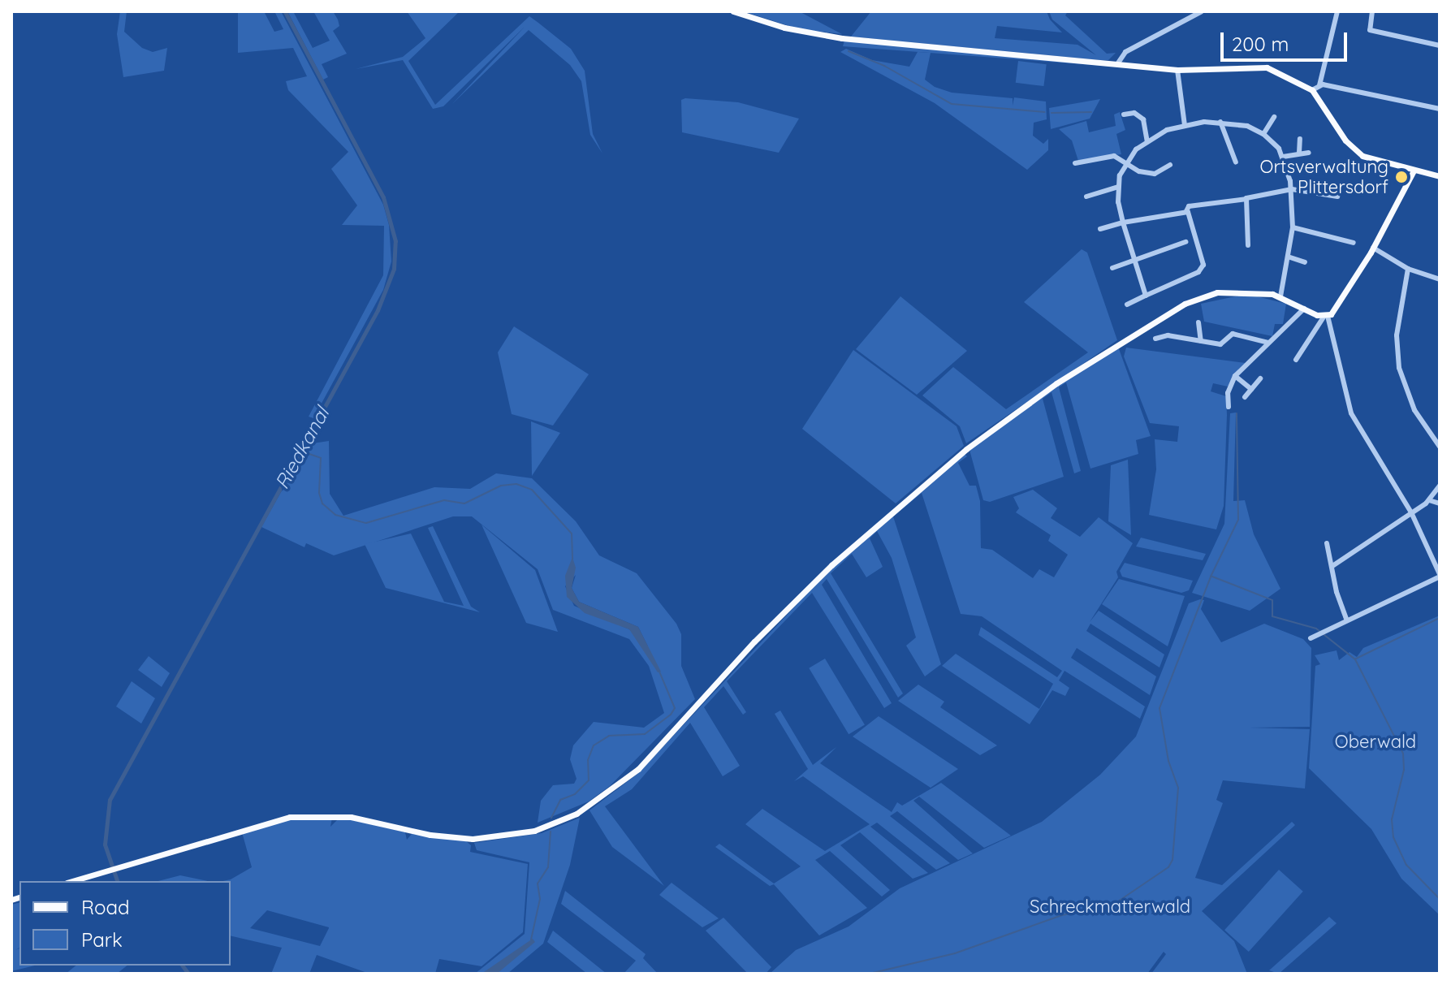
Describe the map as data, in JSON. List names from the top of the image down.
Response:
{
  "water": ["Riedkanal"],
  "parks": ["Oberwald", "Schreckmatterwald"],
  "places": ["Ortsverwaltung Plittersdorf"],
  "legend": ["Road", "Park"],
  "scale_bar": "200 m"
}
